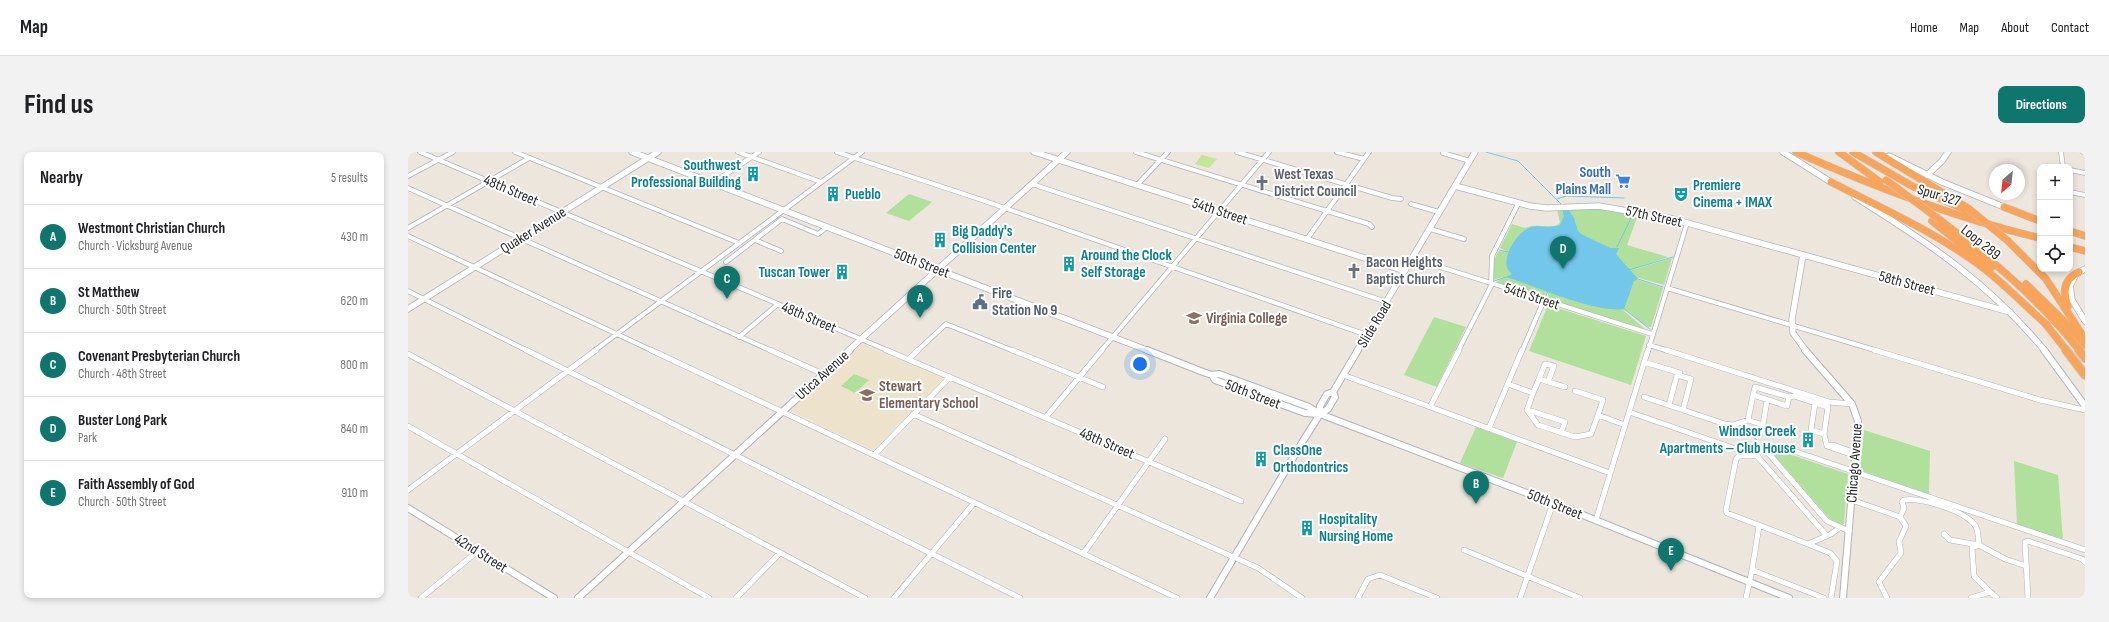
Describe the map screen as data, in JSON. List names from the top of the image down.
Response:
{
  "streets": {
    "highway": ["Spur 327", "Loop 289"],
    "main road": [
      "54th Street",
      "57th Street",
      "Quaker Avenue",
      "50th Street",
      "58th Street",
      "Slide Road",
      "Utica Avenue",
      "Chicago Avenue",
      "42nd Street"
    ],
    "street": ["48th Street"]
  },
  "crossings": [
    ["48th Street", "Quaker Avenue"],
    ["48th Street", "Utica Avenue"],
    ["54th Street", "Slide Road"],
    ["54th Street", "Utica Avenue"],
    ["57th Street", "58th Street"],
    ["57th Street", "Slide Road"],
    ["Quaker Avenue", "50th Street"],
    ["50th Street", "Slide Road"],
    ["50th Street", "Utica Avenue"]
  ],
  "places": {
    "building": [
      "Southwest Professional Building",
      "Pueblo",
      "Big Daddy's Collision Center",
      "Around the Clock Self Storage",
      "Tuscan Tower",
      "Windsor Creek Apartments – Club House",
      "ClassOne Orthodontrics",
      "Hospitality Nursing Home"
    ],
    "supermarket": ["South Plains Mall"],
    "church": ["West Texas District Council", "Bacon Heights Baptist Church"],
    "theatre": ["Premiere Cinema + IMAX"],
    "public building": ["Fire Station No 9"],
    "school or university": ["Virginia College", "Stewart Elementary School"]
  },
  "north": "bottom left",
  "page": {
    "header": "Map",
    "nav": [
      "Home",
      "Map",
      "About",
      "Contact"
    ],
    "buttons": "Directions",
    "title": "Find us",
    "heading": ["Nearby", "5 results"],
    "map_buttons": ["+", "−"],
    "list": [
      {
        "mark": "A",
        "name": "Westmont Christian Church",
        "note": "Church · Vicksburg Avenue",
        "value": "430 m"
      },
      {
        "mark": "B",
        "name": "St Matthew",
        "note": "Church · 50th Street",
        "value": "620 m"
      },
      {
        "mark": "C",
        "name": "Covenant Presbyterian Church",
        "note": "Church · 48th Street",
        "value": "800 m"
      },
      {
        "mark": "D",
        "name": "Buster Long Park",
        "note": "Park",
        "value": "840 m"
      },
      {
        "mark": "E",
        "name": "Faith Assembly of God",
        "note": "Church · 50th Street",
        "value": "910 m"
      }
    ],
    "pins": [
      "D",
      "C",
      "A",
      "B",
      "E"
    ]
  }
}
